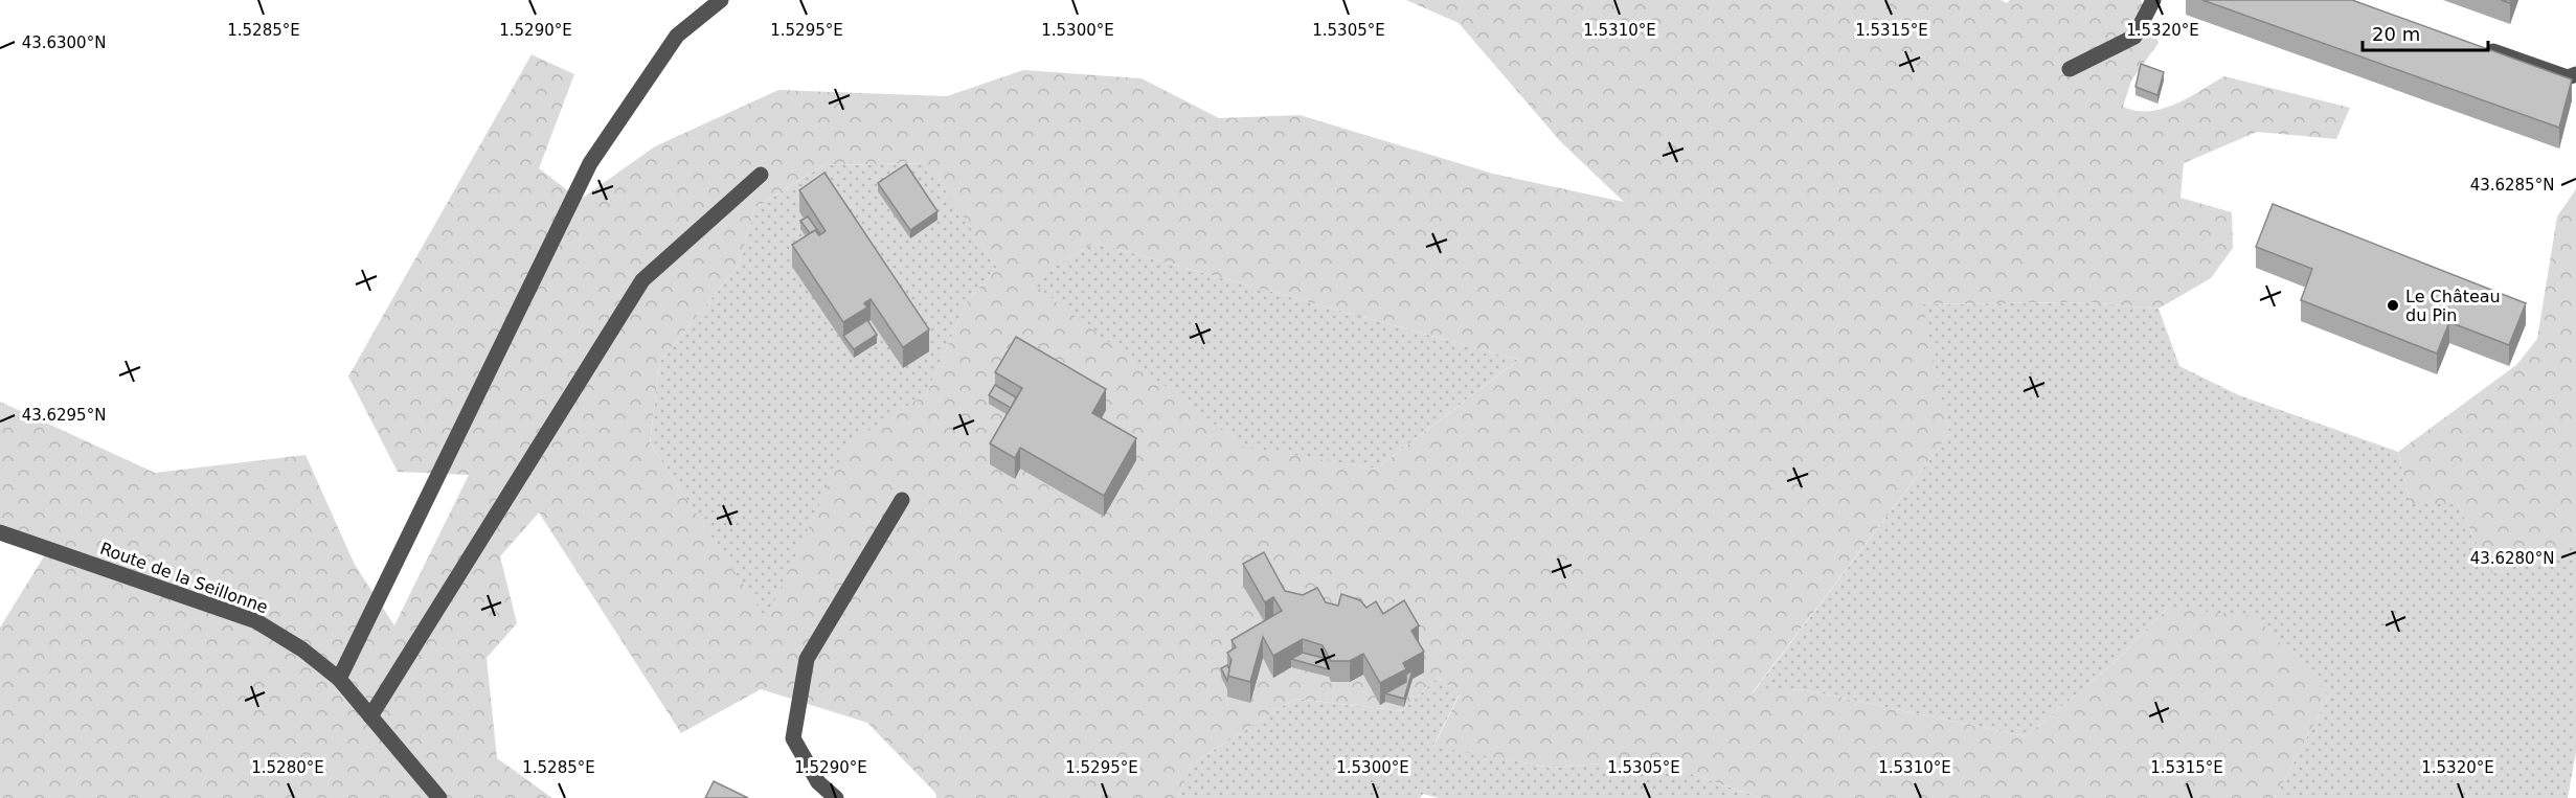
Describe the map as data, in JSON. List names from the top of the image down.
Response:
{
  "streets": {
    "street": ["Route de la Seillonne"]
  },
  "places": ["Le Château du Pin"],
  "scale_bar": "20 m",
  "coordinates": [
    "1.5320°E",
    "1.5285°E",
    "1.5290°E",
    "1.5295°E",
    "1.5300°E",
    "1.5305°E",
    "1.5310°E",
    "1.5315°E",
    "43.6300°N",
    "43.6285°N",
    "43.6295°N",
    "43.6280°N",
    "1.5280°E"
  ]
}
